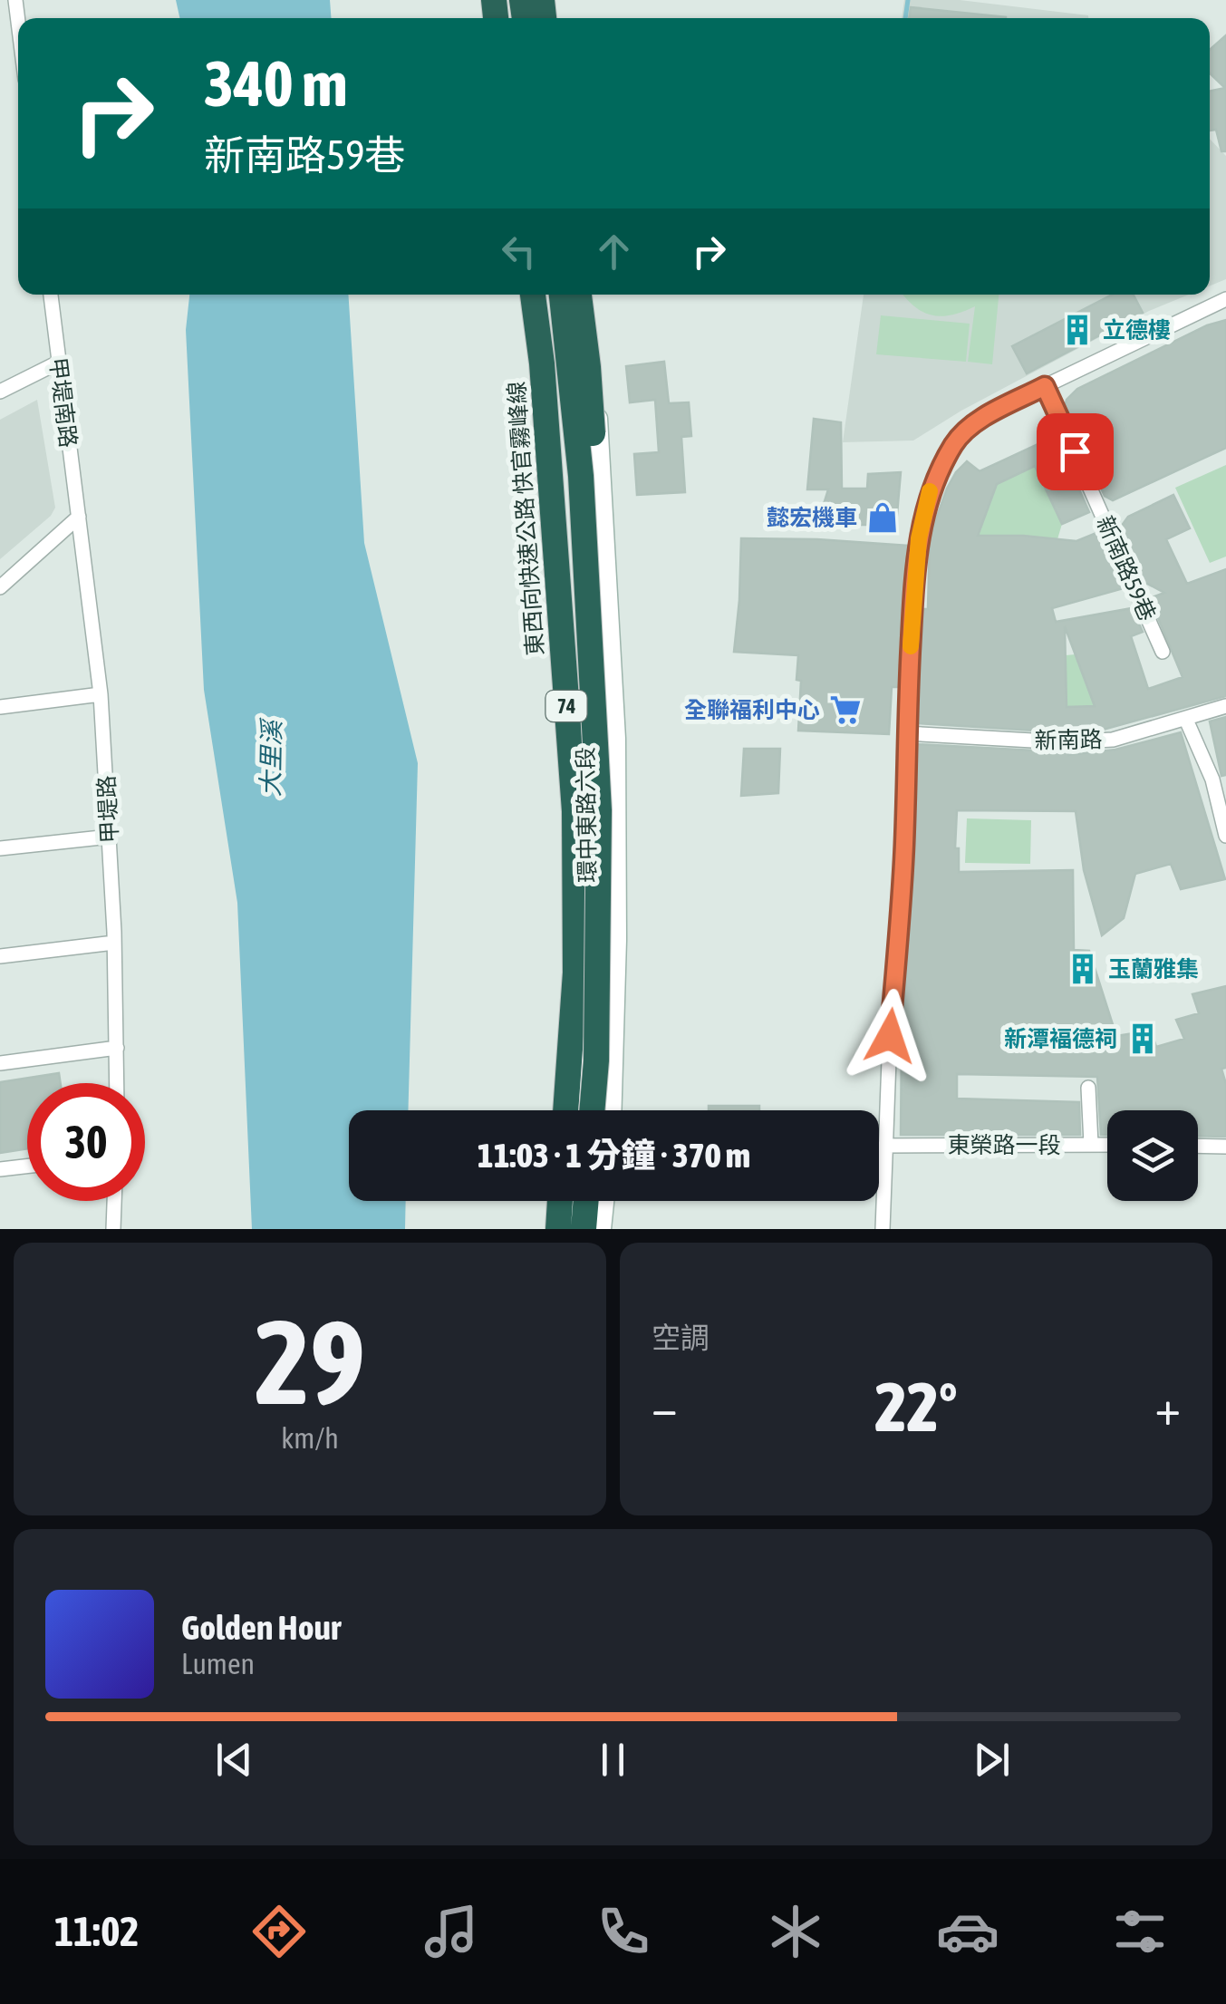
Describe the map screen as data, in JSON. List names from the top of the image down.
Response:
{
  "streets": {
    "highway": ["東西向快速公路 快官霧峰線", "74"],
    "street": [
      "甲堤南路",
      "新南路59巷",
      "新南路",
      "甲堤路",
      "環中東路六段",
      "東榮路一段"
    ]
  },
  "crossings": [
    ["甲堤南路", "甲堤路"]
  ],
  "water": ["大里溪"],
  "places": {
    "building": ["立德樓", "玉蘭雅集", "新潭褔德祠"],
    "shop": ["懿宏機車"],
    "supermarket": ["全聯福利中心"]
  },
  "page": {
    "turn": ["340 m", "新南路59巷"],
    "limit": "30",
    "trip": "11:03 · 1 分鐘 · 370 m",
    "tile": [
      ["29", "km/h"],
      "空調"
    ],
    "heat": ["−", "22°", "+"],
    "song": ["Golden Hour", "Lumen"],
    "tabs": "11:02"
  }
}
